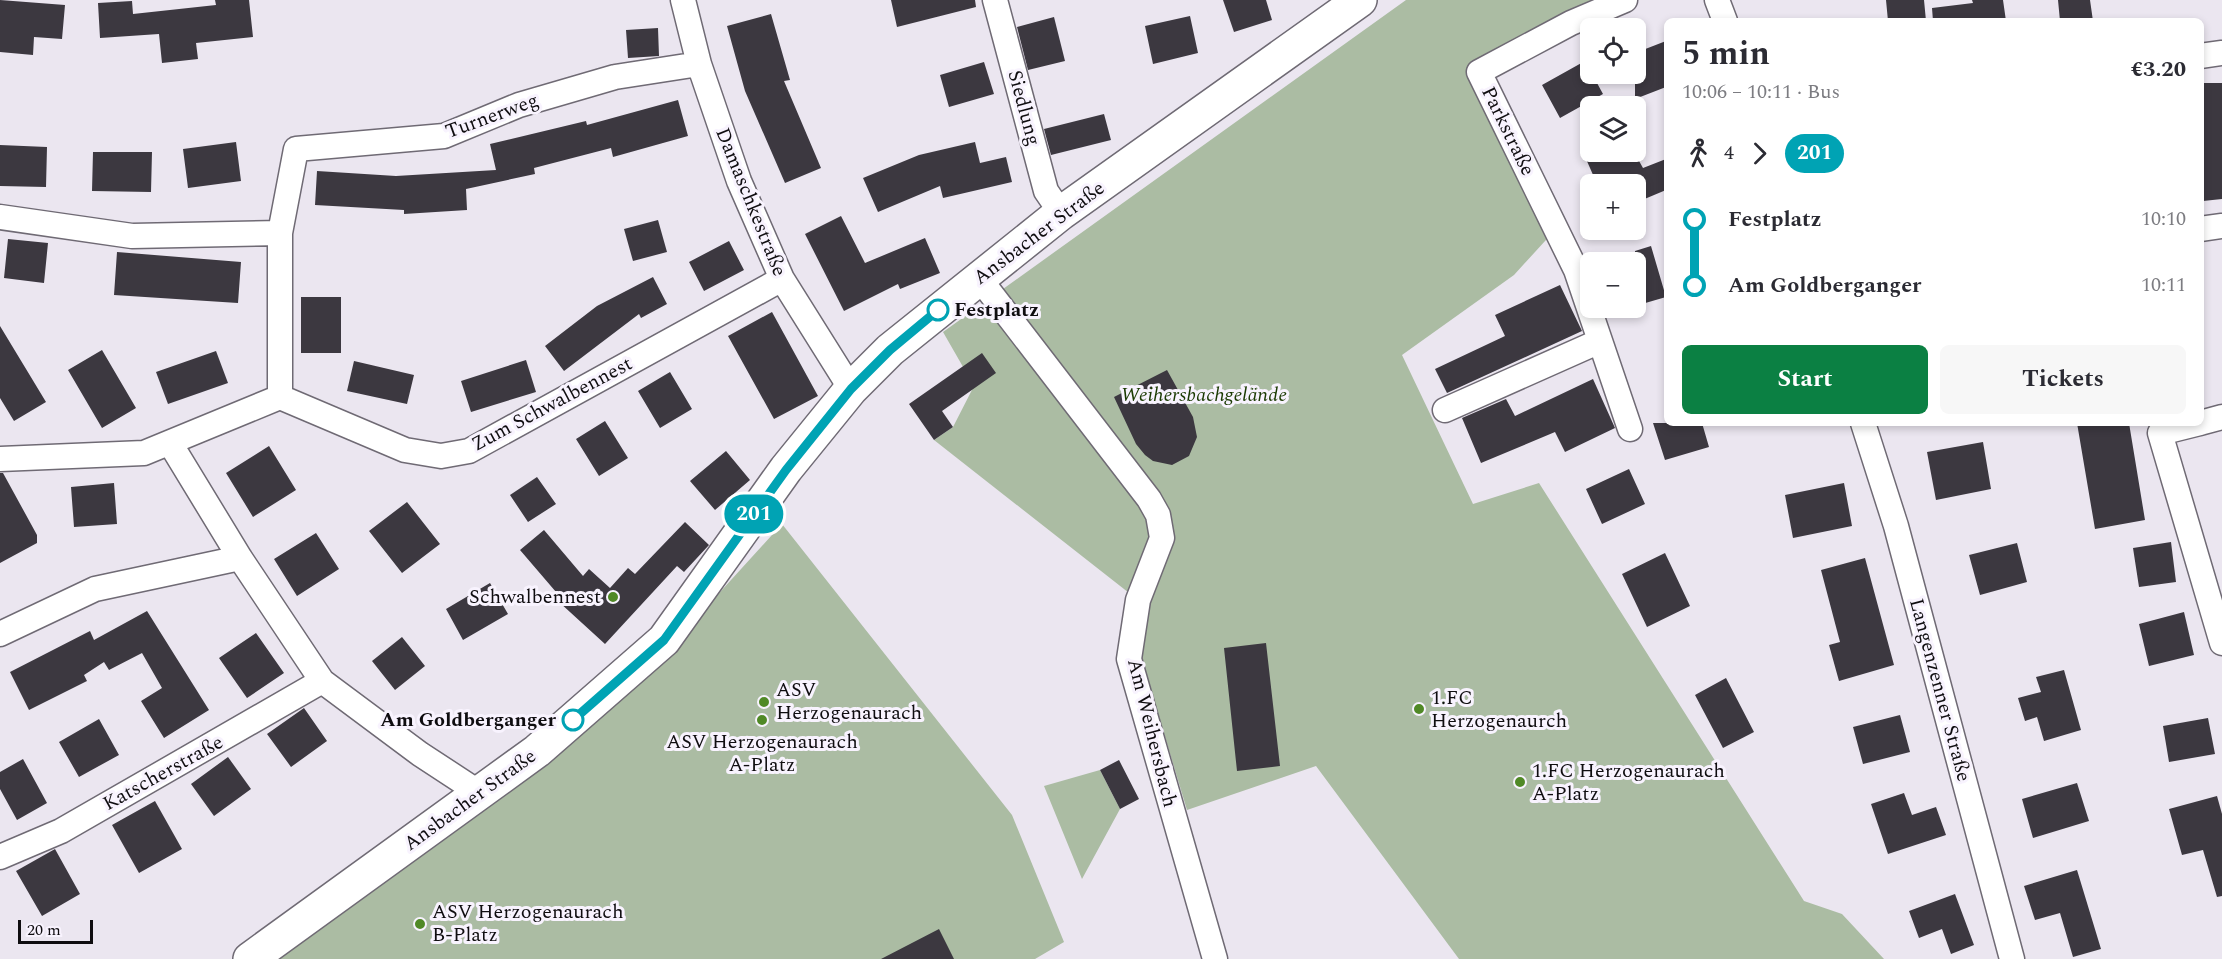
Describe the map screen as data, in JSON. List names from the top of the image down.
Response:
{
  "streets": {
    "street": [
      "Siedlung",
      "Turnerweg",
      "Parkstraße",
      "Damaschkestraße",
      "Ansbacher Straße",
      "Zum Schwalbennest",
      "Langenzenner Straße",
      "Am Weihersbach",
      "Katscherstraße"
    ]
  },
  "crossings": [
    ["Siedlung", "Ansbacher Straße"],
    ["Turnerweg", "Damaschkestraße"],
    ["Turnerweg", "Zum Schwalbennest"],
    ["Damaschkestraße", "Ansbacher Straße"],
    ["Damaschkestraße", "Zum Schwalbennest"],
    ["Ansbacher Straße", "Am Weihersbach"]
  ],
  "parks": ["Weihersbachgelände"],
  "places": [
    "Festplatz",
    "Schwalbennest",
    "ASV Herzogenaurach",
    "1.FC Herzogenaurch",
    "Am Goldberganger",
    "ASV Herzogenaurach A-Platz",
    "1.FC Herzogenaurach A-Platz",
    "ASV Herzogenaurach B-Platz"
  ],
  "lines": ["bus line 201"],
  "scale_bar": "20 m",
  "page": {
    "on_map": "201",
    "map_buttons": ["+", "−"],
    "heading": ["5 min", "10:06 – 10:11 · Bus", "€3.20"],
    "legs": ["4", "201"],
    "list": [
      {
        "name": "Festplatz",
        "value": "10:10"
      },
      {
        "name": "Am Goldberganger",
        "value": "10:11"
      }
    ],
    "buttons": ["Start", "Tickets"],
    "scale": "20 m"
  }
}
